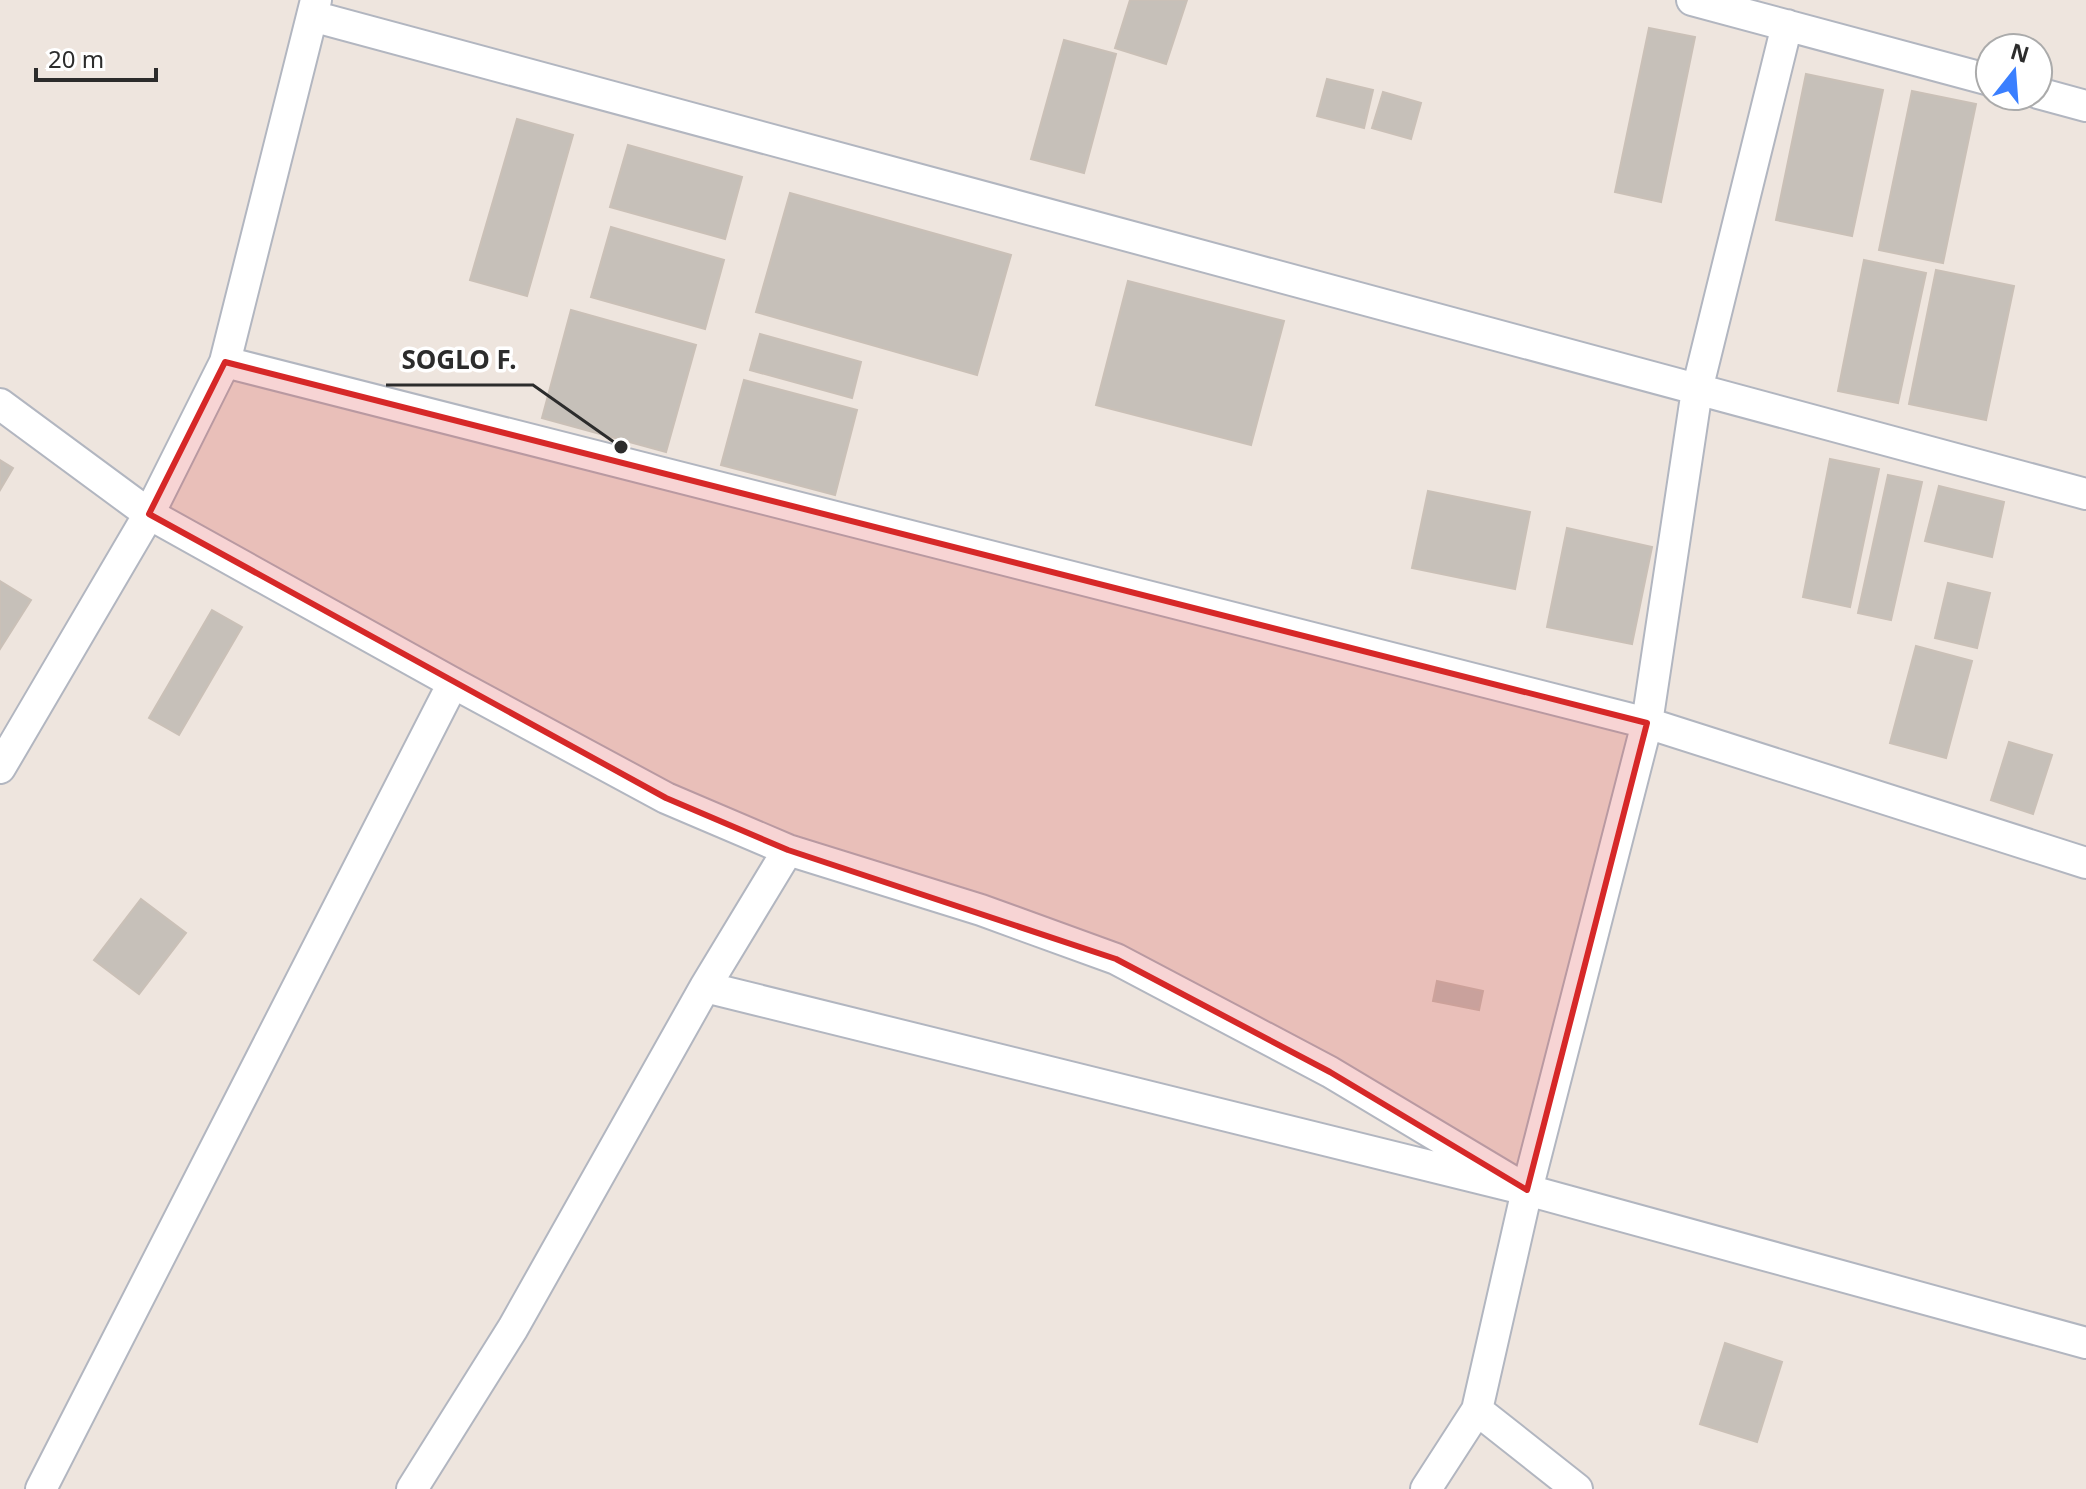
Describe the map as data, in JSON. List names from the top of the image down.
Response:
{
  "places": ["SOGLO F."],
  "scale_bar": "20 m",
  "north": "top"
}
